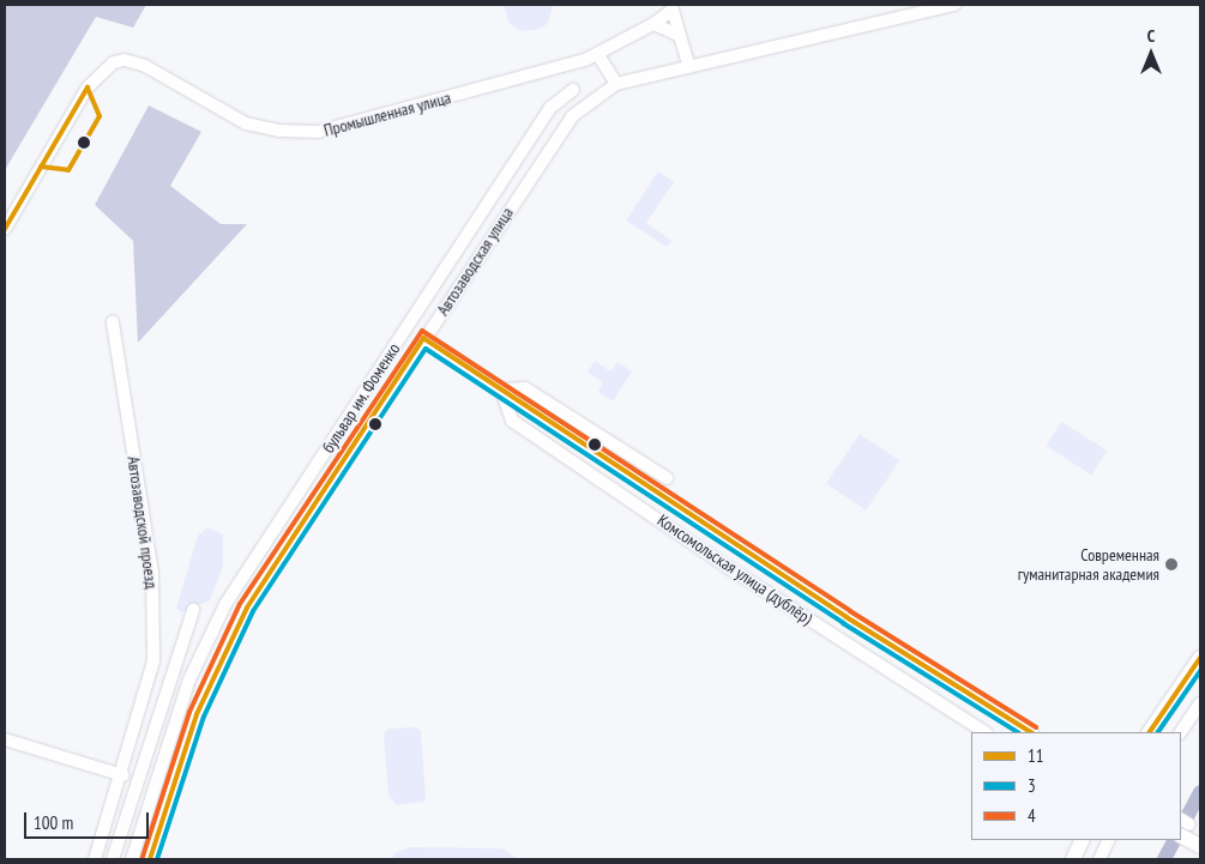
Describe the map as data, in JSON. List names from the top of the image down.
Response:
{
  "streets": {
    "street": [
      "Промышленная улица",
      "Автозаводская улица",
      "бульвар им. Фоменко",
      "Автозаводской проезд",
      "Комсомольская улица (дублёр)"
    ]
  },
  "places": ["Современная гуманитарная академия"],
  "lines": ["transit line 11", "transit line 4", "transit line 3"],
  "legend": ["11", "3", "4"],
  "scale_bar": "100 m",
  "north": "top"
}
